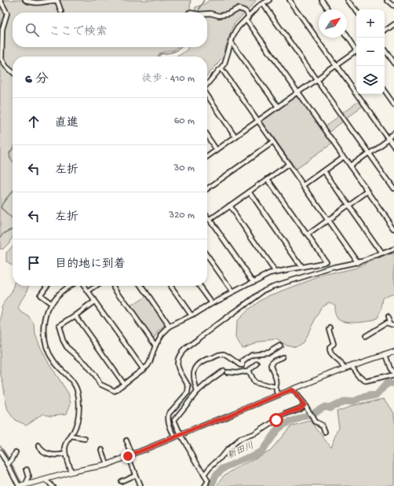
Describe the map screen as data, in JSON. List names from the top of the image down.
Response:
{
  "water": ["新田川"],
  "north": "top right",
  "page": {
    "map_buttons": ["+", "−"],
    "search": "ここで検索",
    "heading": ["6 分", "徒歩 · 410 m"],
    "list": [
      ["直進", "60 m"],
      ["左折", "30 m"],
      ["左折", "320 m"],
      "目的地に到着"
    ]
  }
}
